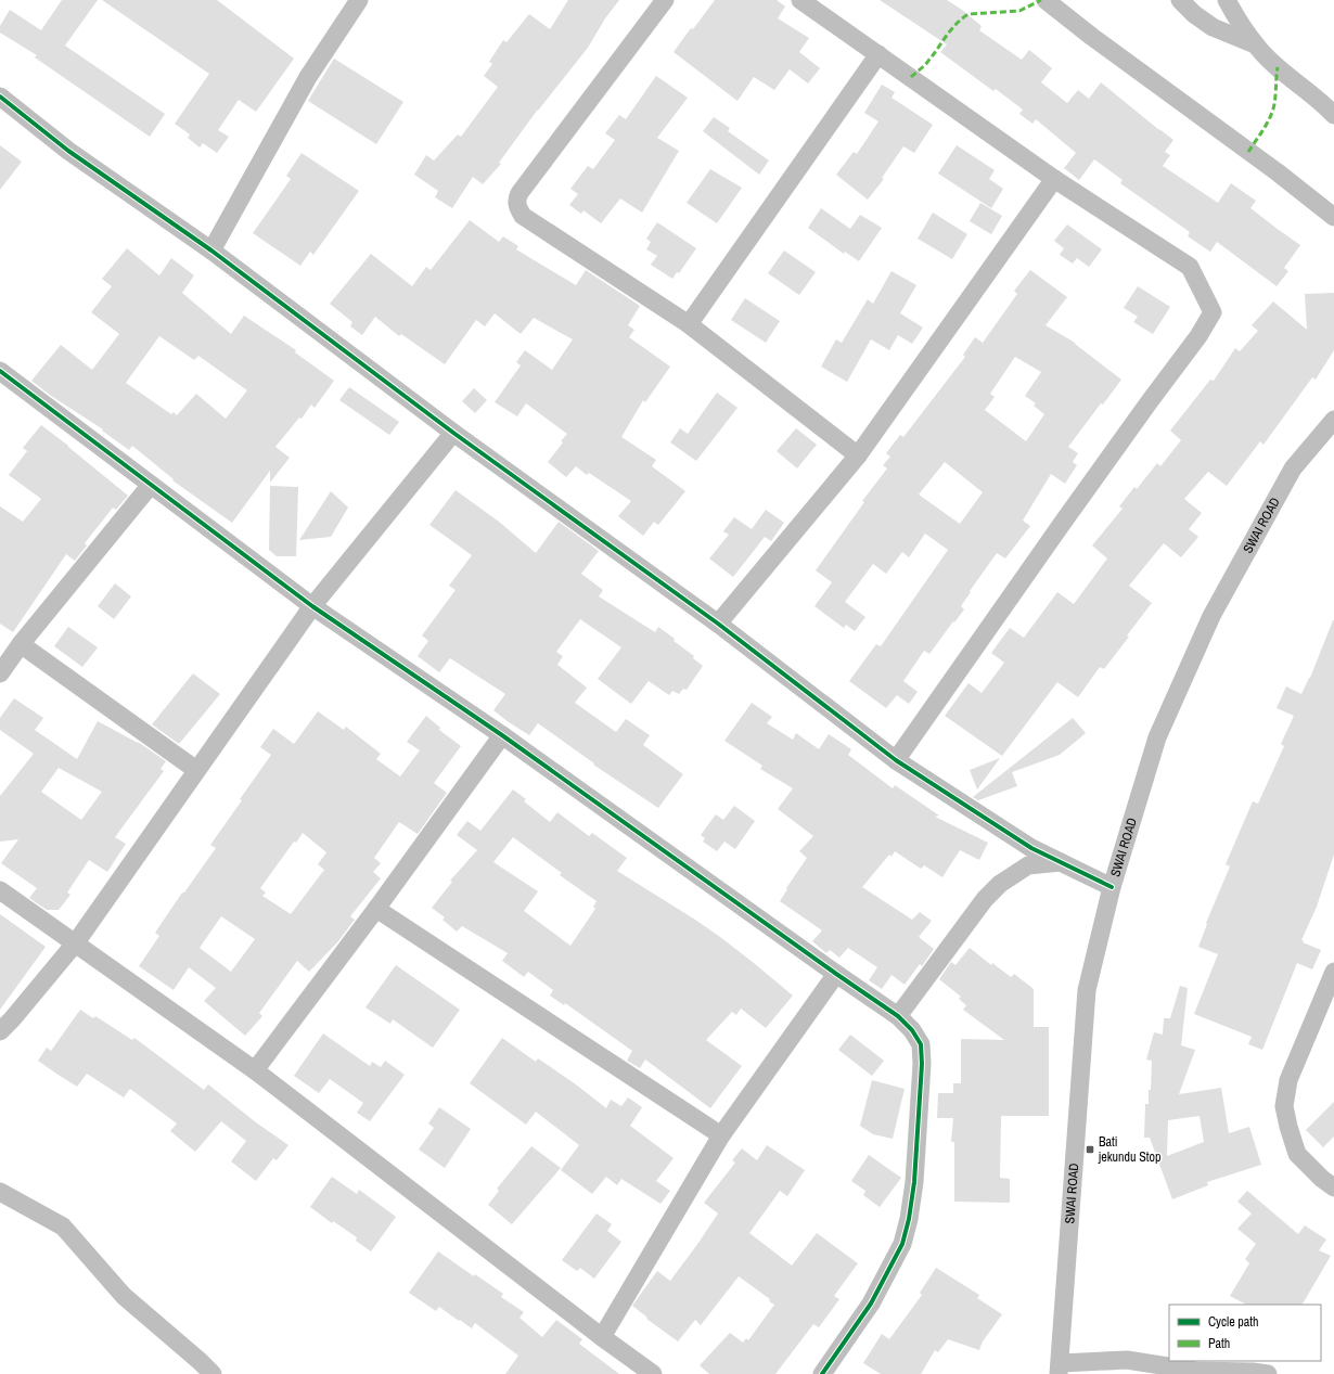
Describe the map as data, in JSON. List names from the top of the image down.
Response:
{
  "streets": {
    "street": ["SWAI ROAD"]
  },
  "places": {
    "transit": ["Bati jekundu Stop"]
  },
  "legend": ["Cycle path", "Path"]
}
